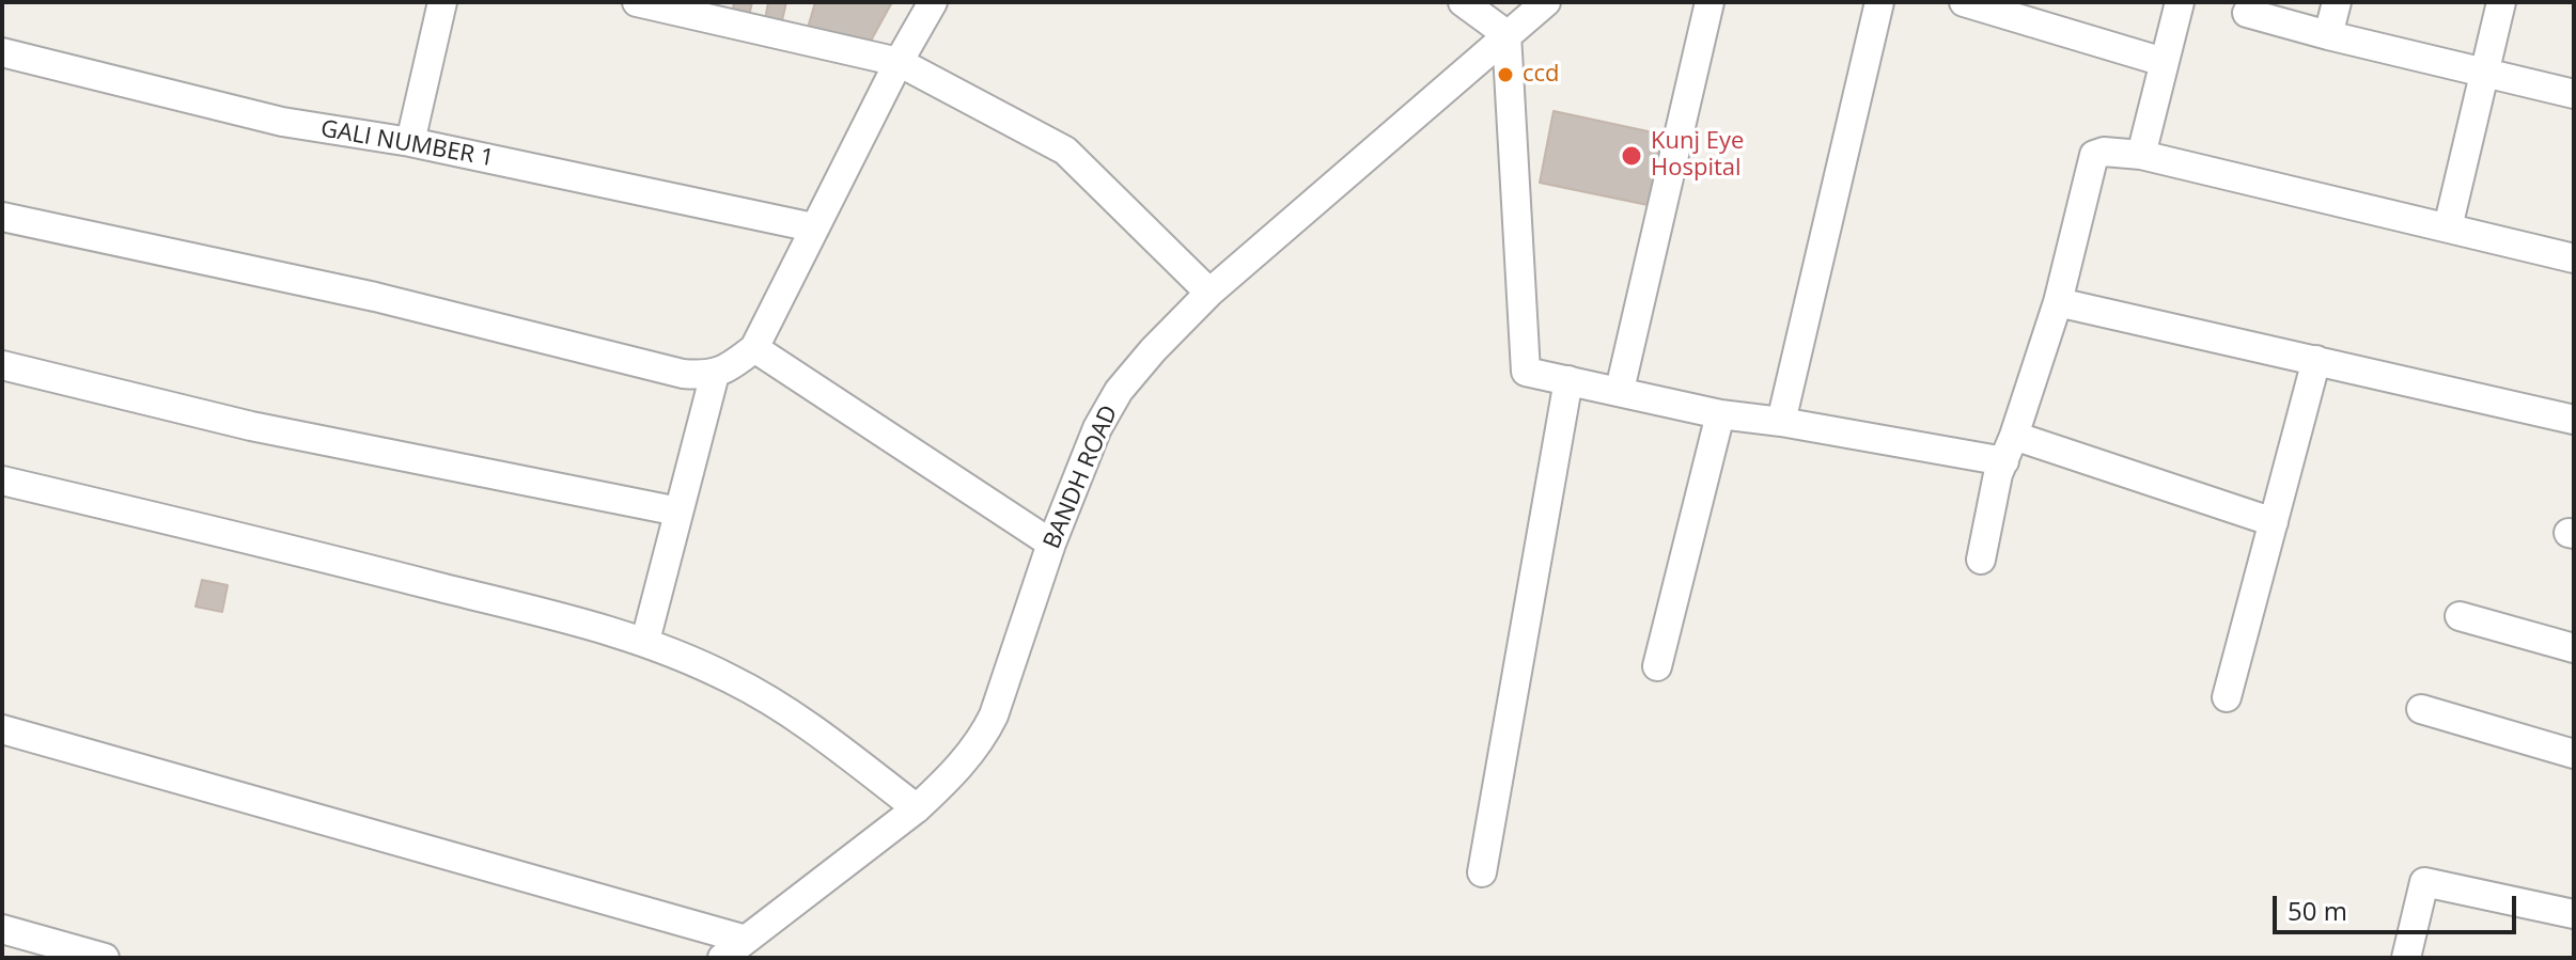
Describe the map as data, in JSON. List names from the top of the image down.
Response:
{
  "streets": {
    "street": ["GALI NUMBER 1", "BANDH ROAD"]
  },
  "places": ["ccd", "Kunj Eye Hospital"],
  "scale_bar": "50 m"
}
